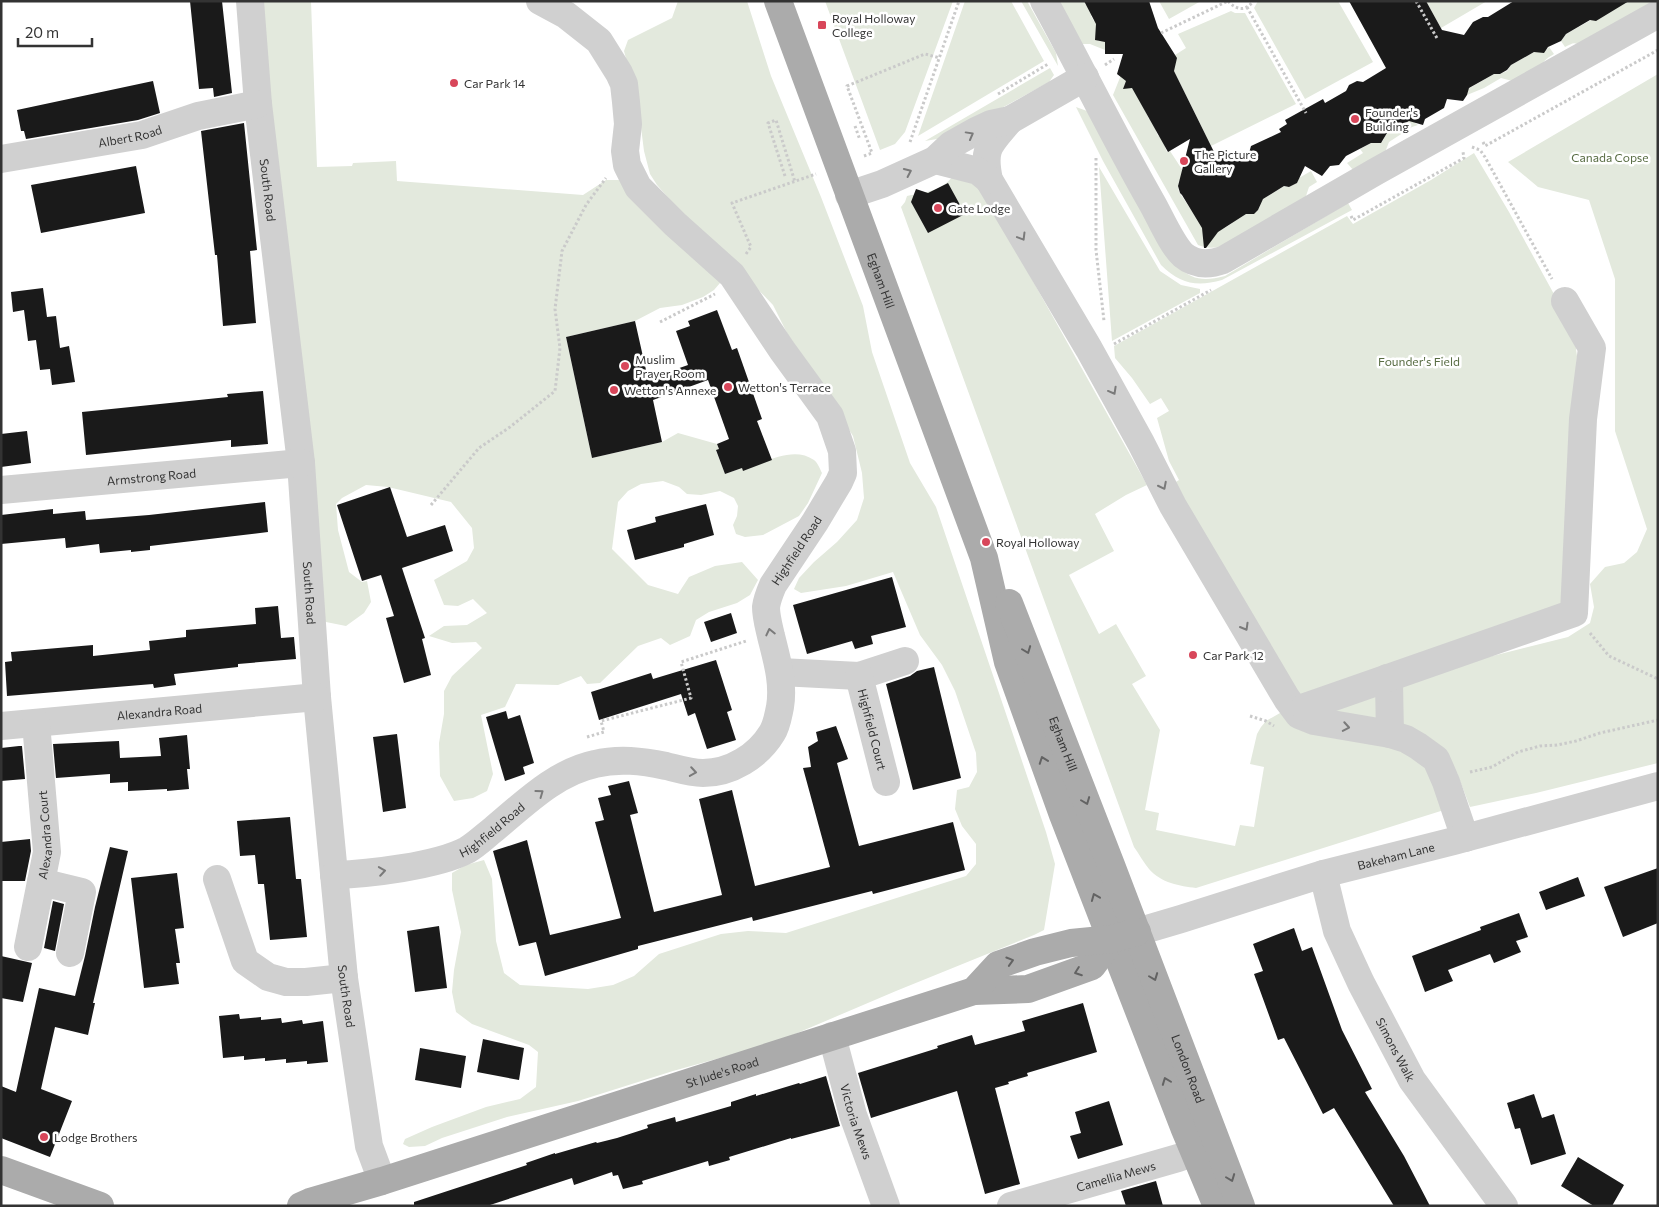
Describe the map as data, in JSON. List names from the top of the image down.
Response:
{
  "streets": {
    "main road": ["Egham Hill", "London Road", "St Jude's Road"],
    "street": [
      "Albert Road",
      "South Road",
      "Armstrong Road",
      "Highfield Road",
      "Alexandra Road",
      "Highfield Court",
      "Alexandra Court",
      "Bakeham Lane",
      "Simons Walk",
      "Victoria Mews",
      "Camellia Mews"
    ]
  },
  "crossings": [
    ["Albert Road", "South Road"],
    ["South Road", "Armstrong Road"],
    ["South Road", "Highfield Road"],
    ["South Road", "Alexandra Road"],
    ["South Road", "St Jude's Road"],
    ["Egham Hill", "Bakeham Lane"],
    ["Egham Hill", "London Road"],
    ["Egham Hill", "St Jude's Road"],
    ["Highfield Road", "Highfield Court"],
    ["Alexandra Road", "Alexandra Court"],
    ["Bakeham Lane", "Simons Walk"],
    ["Bakeham Lane", "London Road"],
    ["Bakeham Lane", "St Jude's Road"],
    ["London Road", "St Jude's Road"],
    ["London Road", "Camellia Mews"],
    ["St Jude's Road", "Victoria Mews"]
  ],
  "parks": ["Canada Copse", "Founder's Field"],
  "places": {
    "transit": ["Royal Holloway College"],
    "other": [
      "Car Park 14",
      "Founder's Building",
      "The Picture Gallery",
      "Gate Lodge",
      "Muslim Prayer Room",
      "Wetton's Terrace",
      "Wetton's Annexe",
      "Royal Holloway",
      "Car Park 12",
      "Lodge Brothers"
    ]
  },
  "scale_bar": "20 m"
}
